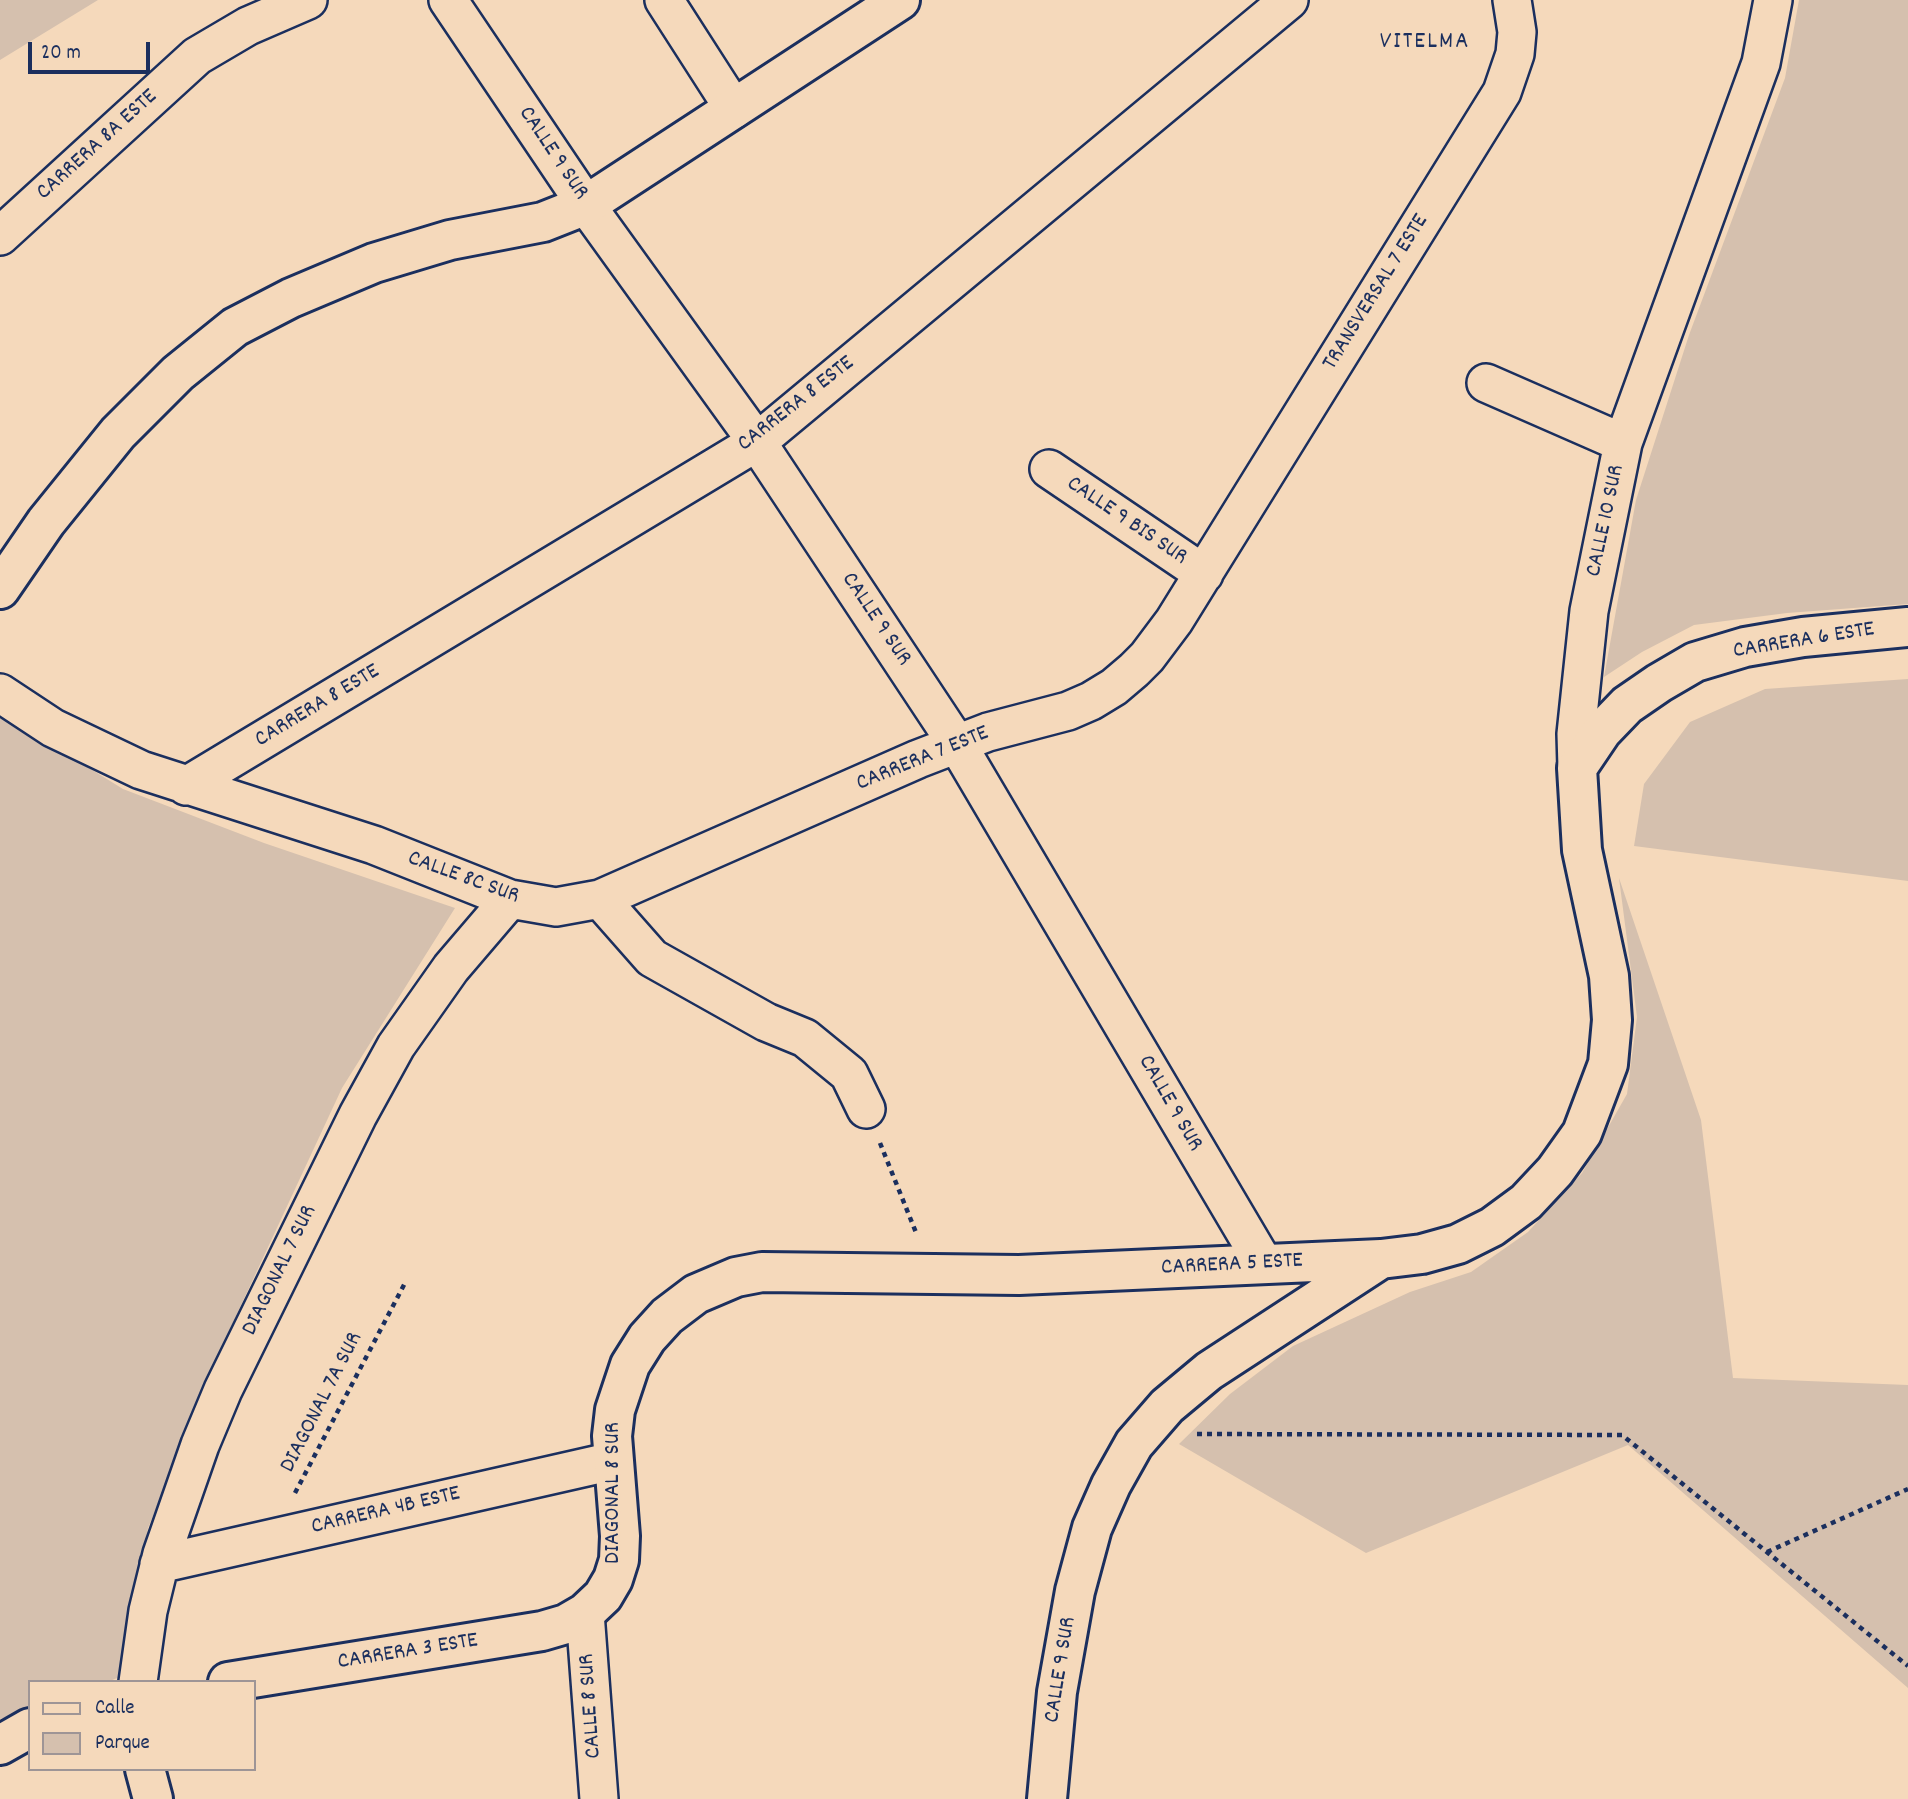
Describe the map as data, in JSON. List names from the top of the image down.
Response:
{
  "streets": {
    "street": [
      "CARRERA 8A ESTE",
      "CALLE 9 SUR",
      "TRANSVERSAL 7 ESTE",
      "CARRERA 8 ESTE",
      "CALLE 10 SUR",
      "CALLE 9 BIS SUR",
      "CARRERA 6 ESTE",
      "CARRERA 7 ESTE",
      "CALLE 8C SUR",
      "CARRERA 5 ESTE",
      "DIAGONAL 7 SUR",
      "DIAGONAL 8 SUR",
      "CARRERA 4B ESTE",
      "CARRERA 3 ESTE",
      "CALLE 8 SUR"
    ],
    "path": ["DIAGONAL 7A SUR"]
  },
  "crossings": [
    ["CALLE 9 SUR", "CARRERA 8 ESTE"],
    ["CALLE 9 SUR", "CARRERA 7 ESTE"],
    ["CALLE 9 SUR", "CARRERA 5 ESTE"],
    ["TRANSVERSAL 7 ESTE", "CALLE 9 BIS SUR"],
    ["TRANSVERSAL 7 ESTE", "CARRERA 7 ESTE"],
    ["CARRERA 8 ESTE", "CALLE 8C SUR"],
    ["CALLE 10 SUR", "CARRERA 6 ESTE"],
    ["CALLE 10 SUR", "CARRERA 5 ESTE"],
    ["CALLE 9 BIS SUR", "CARRERA 7 ESTE"],
    ["CARRERA 7 ESTE", "CALLE 8C SUR"],
    ["CALLE 8C SUR", "DIAGONAL 7 SUR"],
    ["CARRERA 5 ESTE", "DIAGONAL 8 SUR"],
    ["DIAGONAL 7 SUR", "CARRERA 4B ESTE"],
    ["DIAGONAL 7A SUR", "CARRERA 4B ESTE"],
    ["DIAGONAL 8 SUR", "CARRERA 4B ESTE"],
    ["DIAGONAL 8 SUR", "CARRERA 3 ESTE"],
    ["DIAGONAL 8 SUR", "CALLE 8 SUR"],
    ["CARRERA 3 ESTE", "CALLE 8 SUR"]
  ],
  "districts": ["VITELMA"],
  "legend": ["Calle", "Parque"],
  "scale_bar": "20 m"
}
